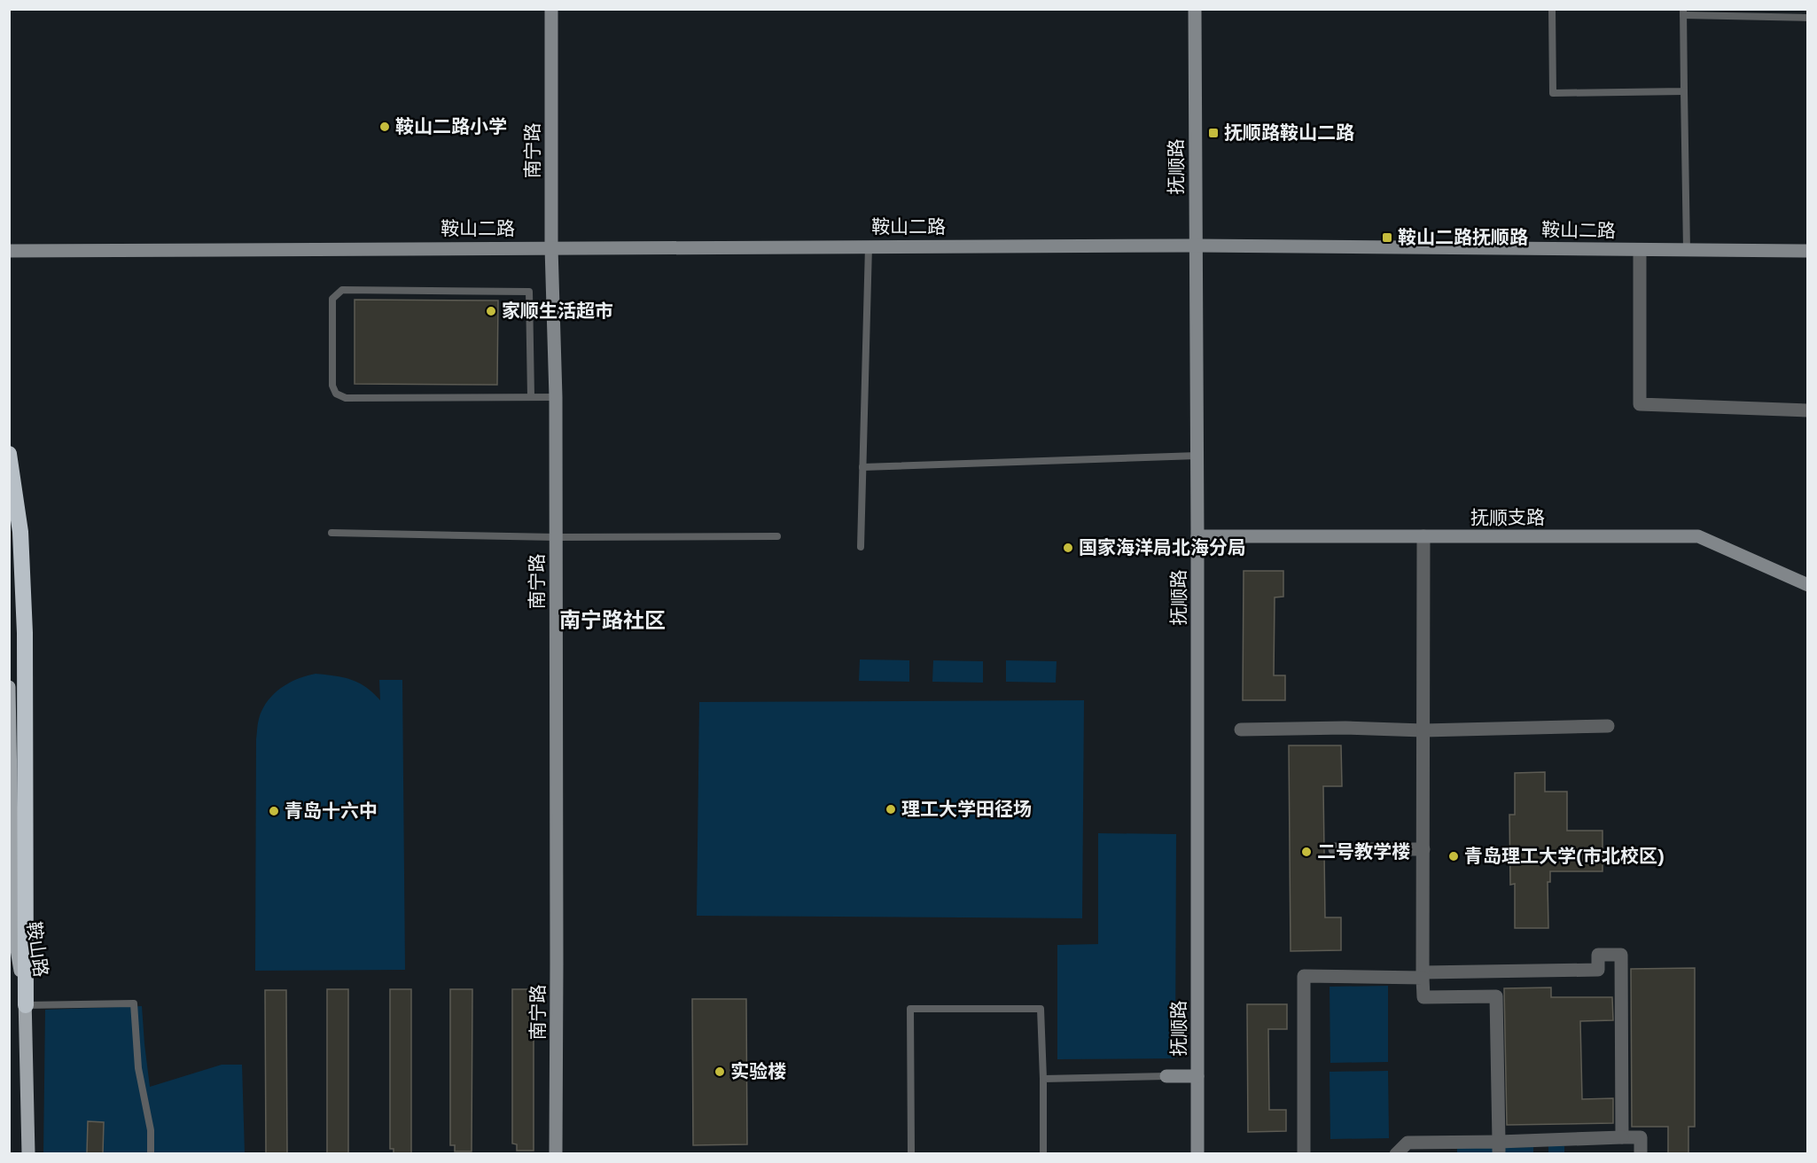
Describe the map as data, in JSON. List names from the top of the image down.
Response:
{
  "streets": {
    "main road": ["鞍山路"],
    "street": [
      "南宁路",
      "抚顺路",
      "鞍山二路",
      "抚顺支路"
    ]
  },
  "crossings": [
    ["南宁路", "鞍山二路"],
    ["抚顺路", "鞍山二路"],
    ["抚顺路", "抚顺支路"]
  ],
  "districts": ["南宁路社区"],
  "places": {
    "other": [
      "鞍山二路小学",
      "家顺生活超市",
      "国家海洋局北海分局",
      "理工大学田径场",
      "青岛十六中",
      "二号教学楼",
      "青岛理工大学(市北校区)",
      "实验楼"
    ],
    "transit": ["抚顺路鞍山二路", "鞍山二路抚顺路"]
  }
}
